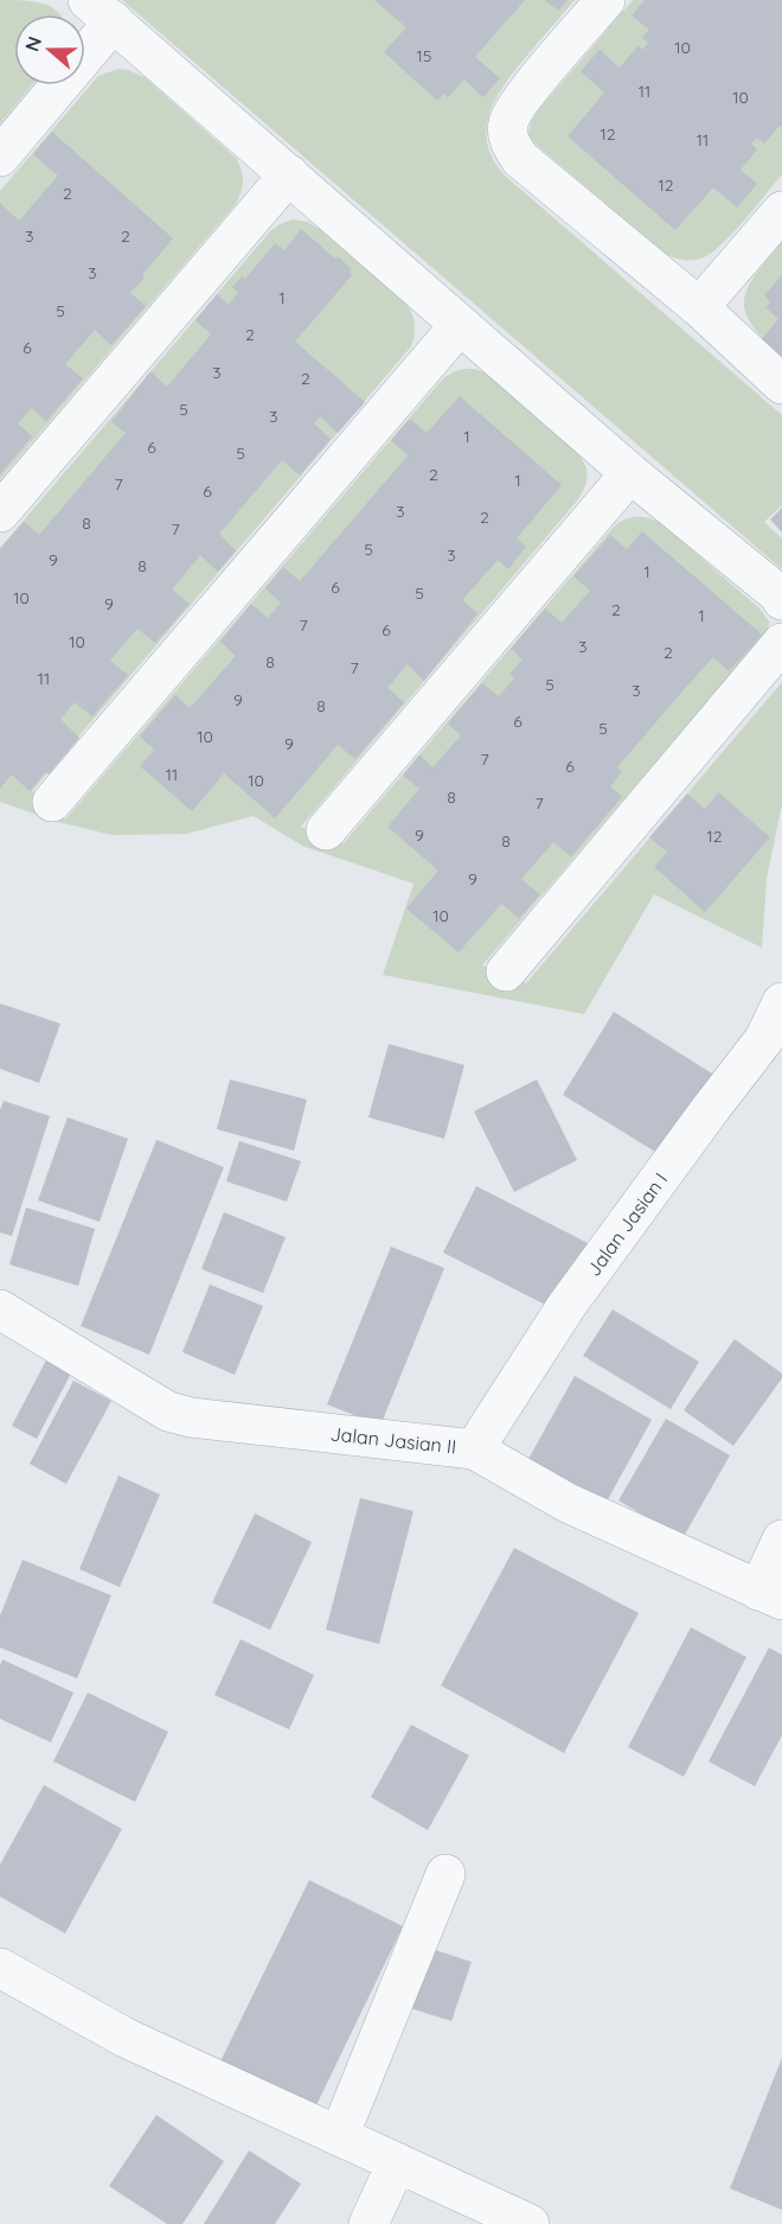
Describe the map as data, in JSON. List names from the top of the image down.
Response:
{
  "streets": {
    "street": ["Jalan Jasian I", "Jalan Jasian II"]
  },
  "crossings": [
    ["Jalan Jasian I", "Jalan Jasian II"]
  ],
  "house_numbers": [
    "10",
    "15",
    "11",
    "10",
    "12",
    "11",
    "12",
    "2",
    "3",
    "2",
    "3",
    "1",
    "5",
    "2",
    "6",
    "3",
    "2",
    "5",
    "3",
    "1",
    "6",
    "5",
    "2",
    "1",
    "7",
    "6",
    "3",
    "2",
    "8",
    "7",
    "5",
    "3",
    "9",
    "8",
    "1",
    "6",
    "5",
    "10",
    "9",
    "2",
    "1",
    "7",
    "6",
    "10",
    "3",
    "2",
    "8",
    "7",
    "11",
    "5",
    "3",
    "9",
    "8",
    "6",
    "5",
    "10",
    "9",
    "7",
    "6",
    "11",
    "10",
    "8",
    "7",
    "9",
    "12",
    "8",
    "9",
    "10"
  ],
  "north": "left"
}
